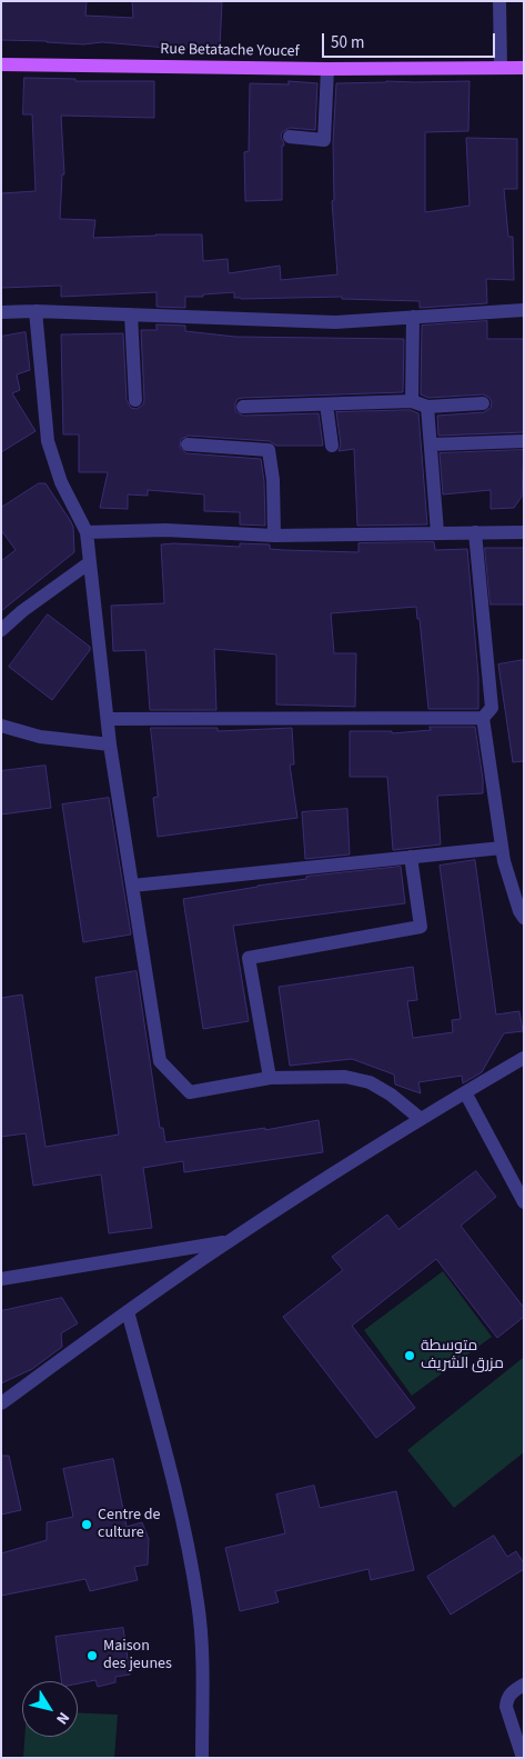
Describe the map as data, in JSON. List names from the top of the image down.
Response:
{
  "streets": {
    "main road": ["Rue Betatache Youcef"]
  },
  "places": ["متوسطة مزرق الشريف", "Centre de culture", "Maison des jeunes"],
  "scale_bar": "50 m",
  "north": "bottom right"
}
